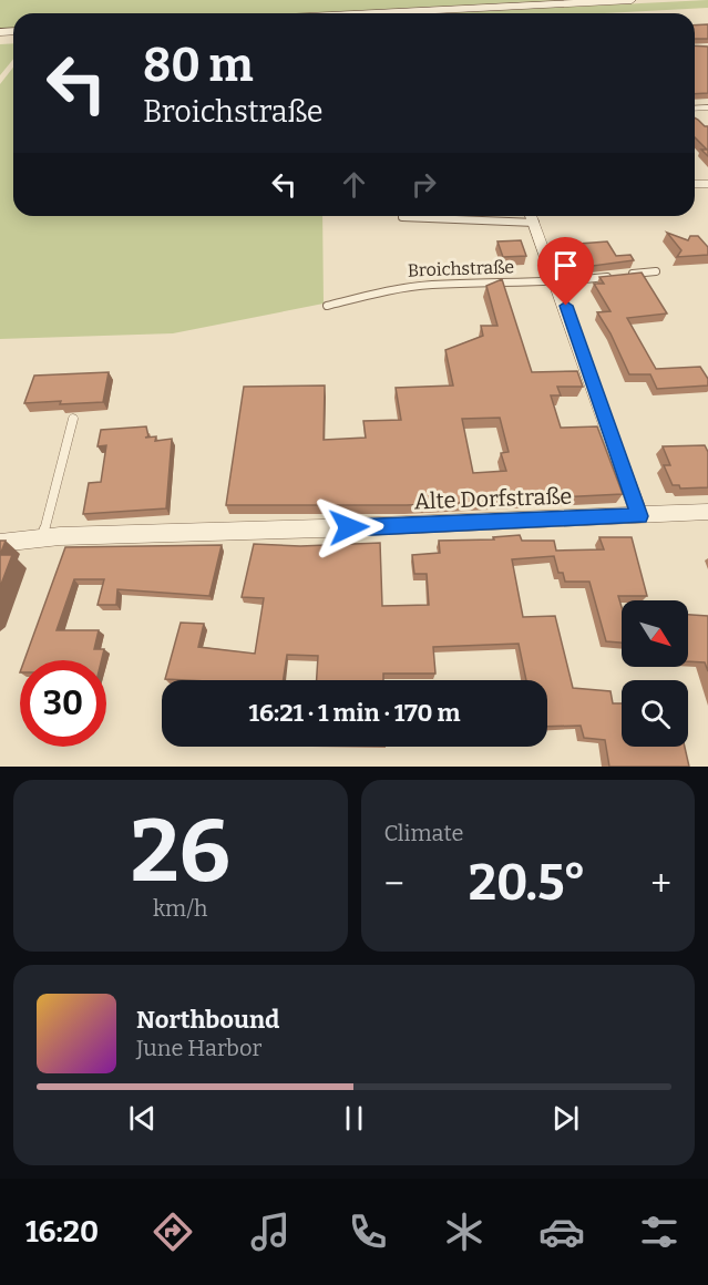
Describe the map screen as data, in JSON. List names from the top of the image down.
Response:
{
  "streets": {
    "street": ["Alte Dorfstraße"],
    "lane": ["Broichstraße"]
  },
  "north": "bottom right",
  "page": {
    "turn": ["80 m", "Broichstraße"],
    "limit": "30",
    "trip": "16:21 · 1 min · 170 m",
    "tile": [
      ["26", "km/h"],
      "Climate"
    ],
    "heat": ["−", "20.5°", "+"],
    "song": ["Northbound", "June Harbor"],
    "tabs": "16:20"
  }
}
